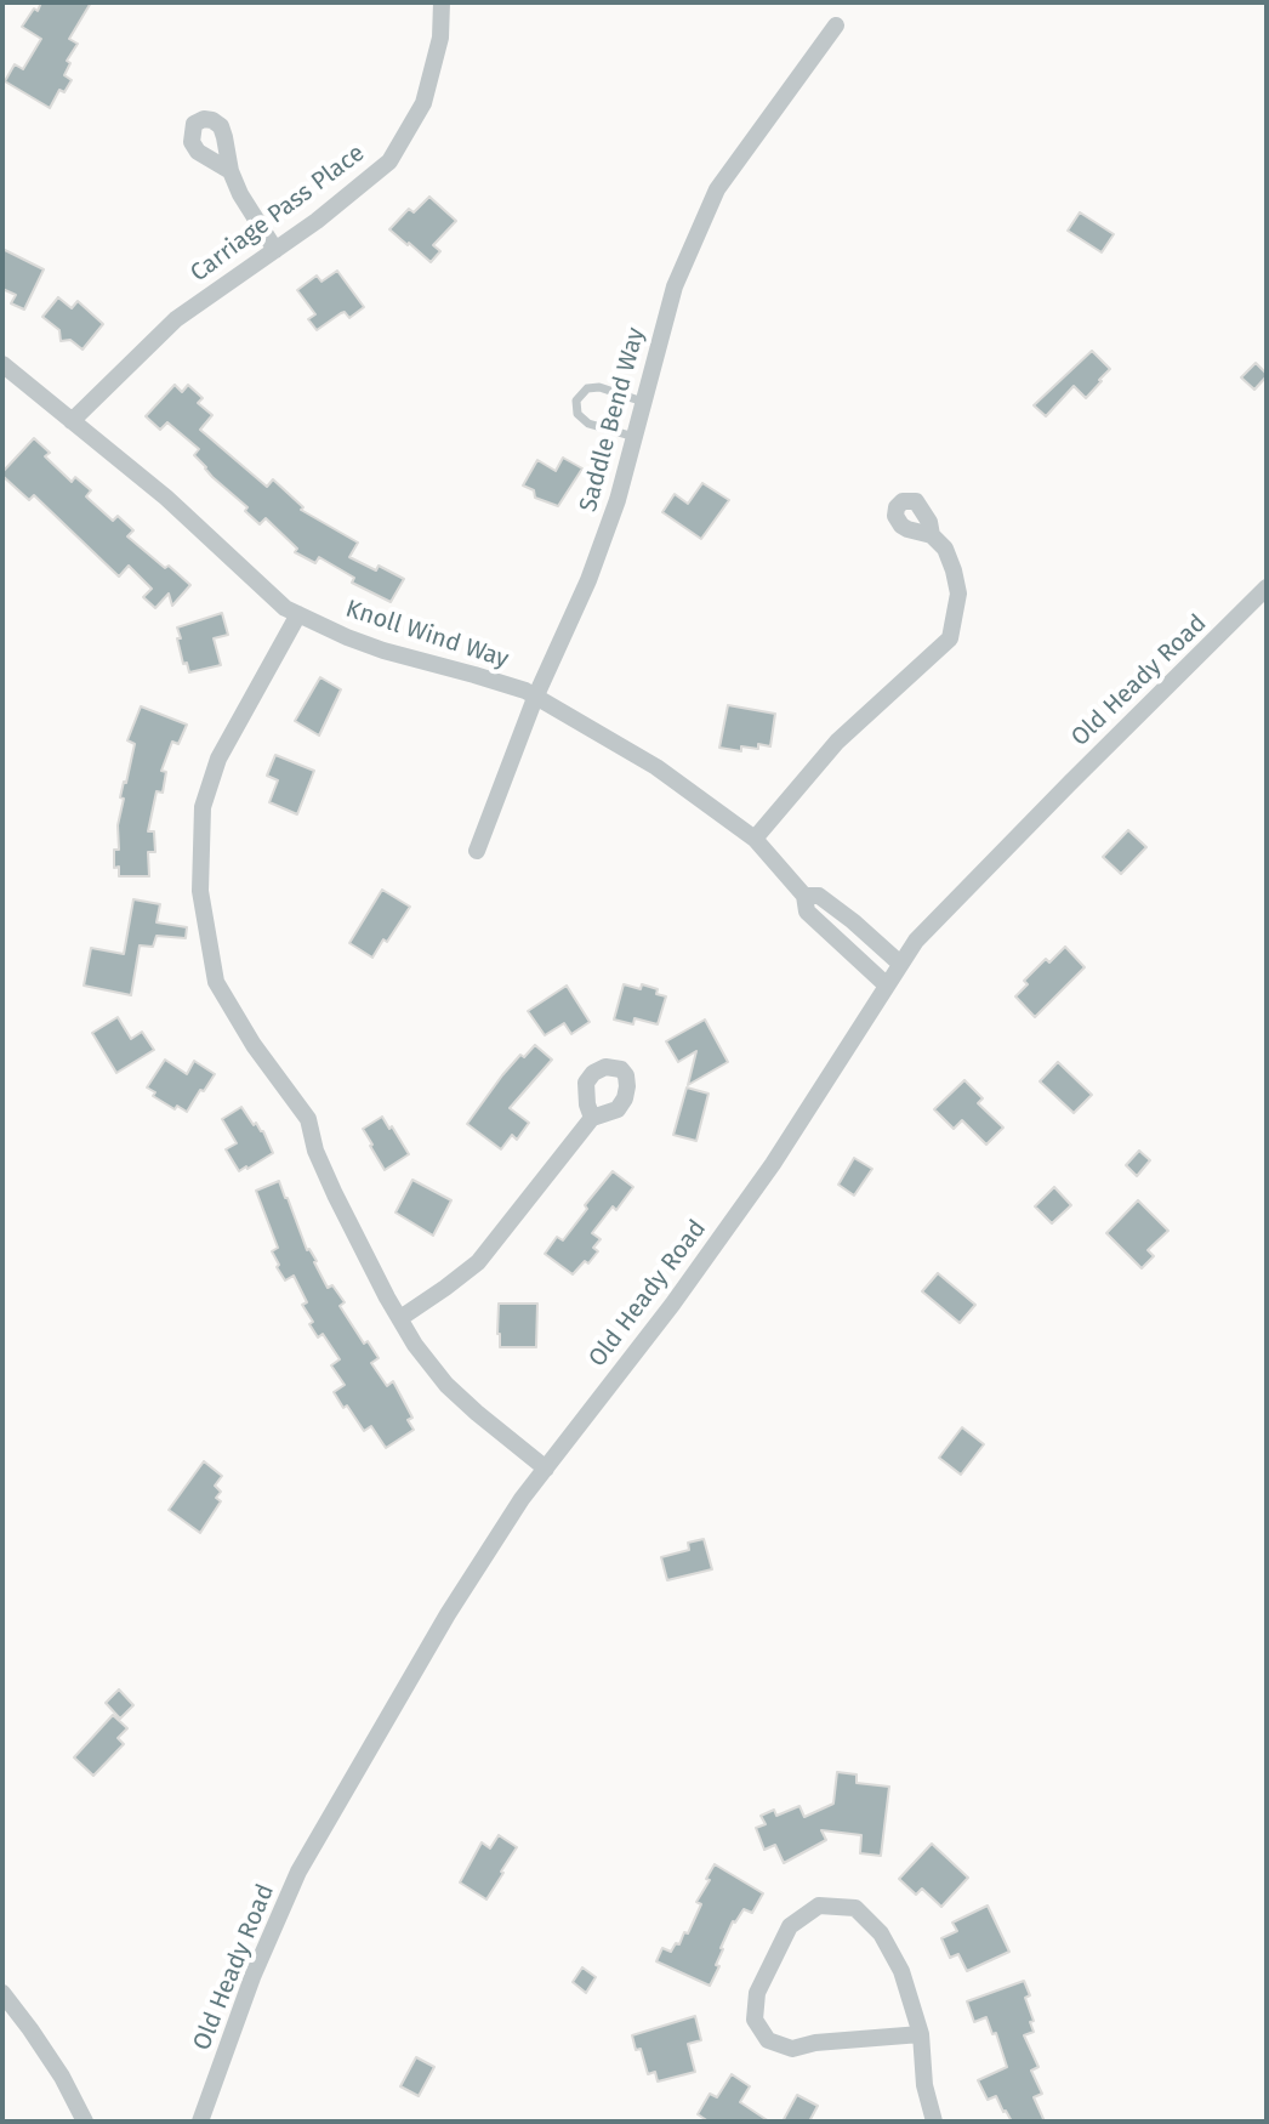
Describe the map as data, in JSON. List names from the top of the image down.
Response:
{
  "streets": {
    "street": [
      "Carriage Pass Place",
      "Saddle Bend Way",
      "Knoll Wind Way",
      "Old Heady Road"
    ]
  },
  "crossings": [
    ["Carriage Pass Place", "Knoll Wind Way"],
    ["Saddle Bend Way", "Knoll Wind Way"],
    ["Knoll Wind Way", "Old Heady Road"]
  ]
}
